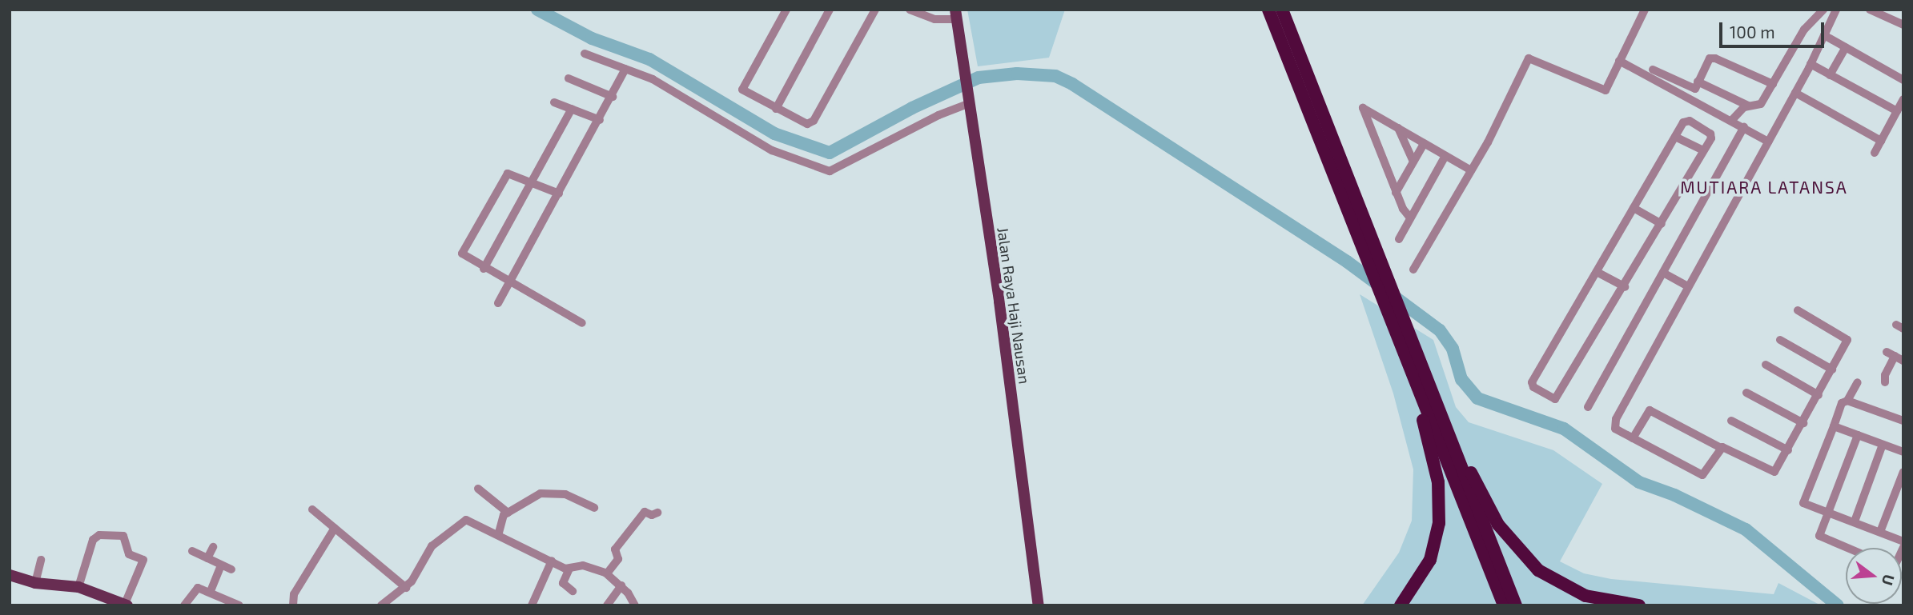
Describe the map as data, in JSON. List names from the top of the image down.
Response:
{
  "streets": {
    "main road": ["Jalan Raya Haji Nausan"]
  },
  "districts": ["MUTIARA LATANSA"],
  "scale_bar": "100 m",
  "north": "right"
}
